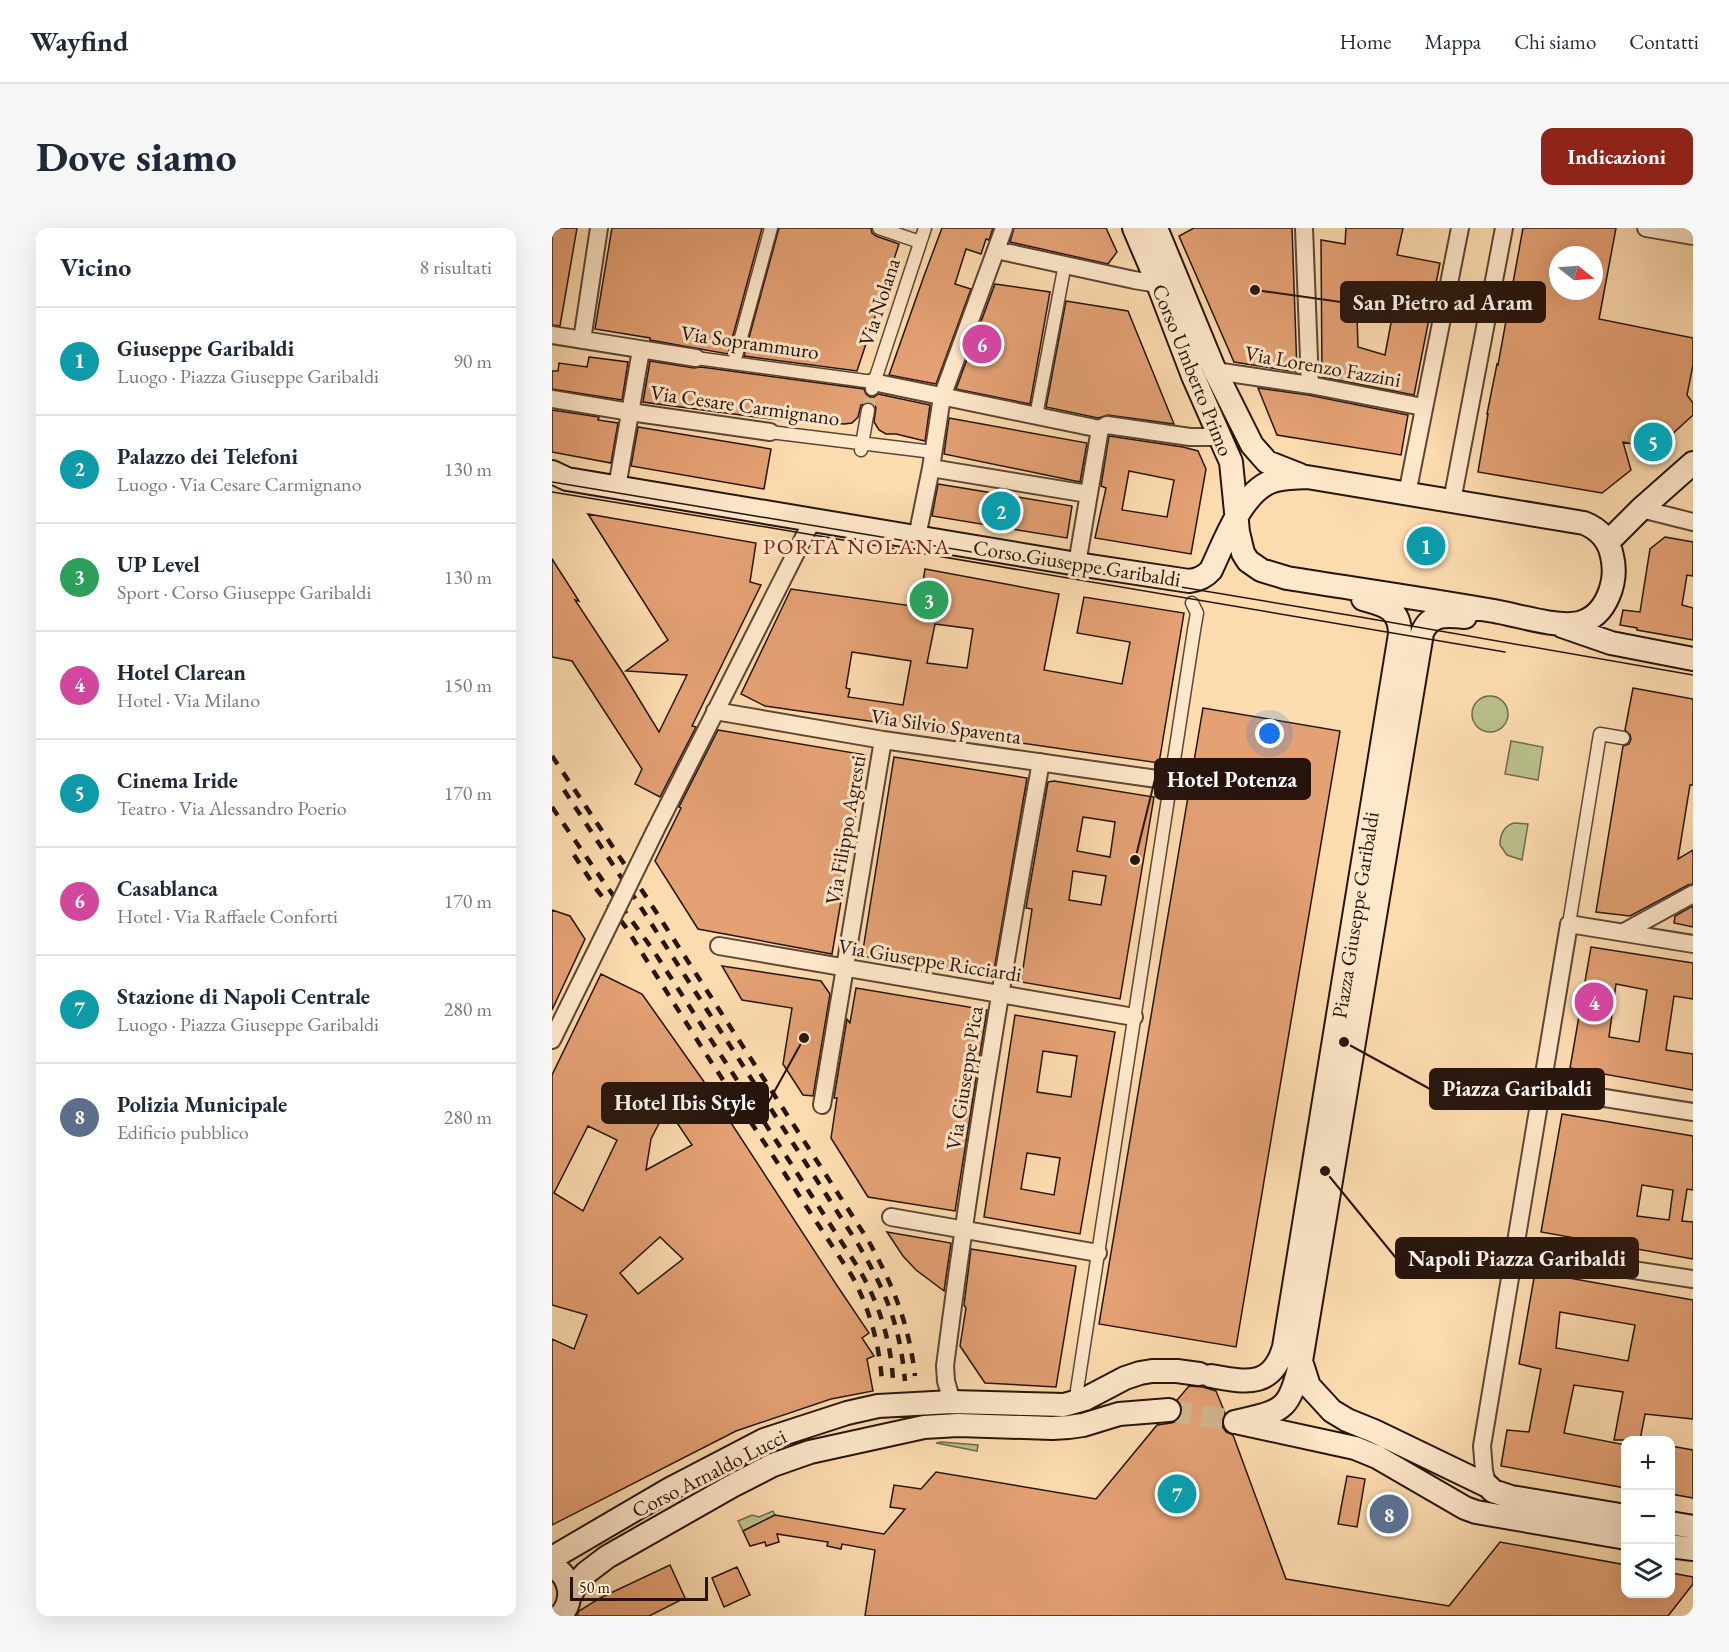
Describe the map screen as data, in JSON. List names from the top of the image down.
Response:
{
  "streets": {
    "main road": [
      "Corso Umberto Primo",
      "Corso Giuseppe Garibaldi",
      "Piazza Giuseppe Garibaldi",
      "Corso Arnaldo Lucci"
    ],
    "street": [
      "Via Nolana",
      "Via Soprammuro",
      "Via Lorenzo Fazzini",
      "Via Cesare Carmignano",
      "Via Silvio Spaventa",
      "Via Filippo Agresti",
      "Via Giuseppe Ricciardi",
      "Via Giuseppe Pica"
    ]
  },
  "crossings": [
    ["Via Nolana", "Via Soprammuro"],
    ["Via Soprammuro", "Corso Umberto Primo"],
    ["Via Lorenzo Fazzini", "Corso Umberto Primo"],
    ["Corso Umberto Primo", "Corso Giuseppe Garibaldi"],
    ["Corso Umberto Primo", "Piazza Giuseppe Garibaldi"],
    ["Corso Giuseppe Garibaldi", "Piazza Giuseppe Garibaldi"],
    ["Via Silvio Spaventa", "Via Filippo Agresti"],
    ["Via Silvio Spaventa", "Via Giuseppe Pica"],
    ["Via Filippo Agresti", "Via Giuseppe Ricciardi"],
    ["Piazza Giuseppe Garibaldi", "Corso Arnaldo Lucci"],
    ["Via Giuseppe Ricciardi", "Via Giuseppe Pica"],
    ["Via Giuseppe Pica", "Corso Arnaldo Lucci"]
  ],
  "districts": ["PORTA NOLANA"],
  "places": [
    "San Pietro ad Aram",
    "Hotel Potenza",
    "Hotel Ibis Style",
    "Piazza Garibaldi",
    "Napoli Piazza Garibaldi"
  ],
  "scale_bar": "50 m",
  "north": "right",
  "page": {
    "header": "Wayfind",
    "nav": [
      "Home",
      "Mappa",
      "Chi siamo",
      "Contatti"
    ],
    "buttons": "Indicazioni",
    "title": "Dove siamo",
    "heading": ["Vicino", "8 risultati"],
    "list": [
      {
        "mark": "1",
        "name": "Giuseppe Garibaldi",
        "note": "Luogo · Piazza Giuseppe Garibaldi",
        "value": "90 m"
      },
      {
        "mark": "2",
        "name": "Palazzo dei Telefoni",
        "note": "Luogo · Via Cesare Carmignano",
        "value": "130 m"
      },
      {
        "mark": "3",
        "name": "UP Level",
        "note": "Sport · Corso Giuseppe Garibaldi",
        "value": "130 m"
      },
      {
        "mark": "4",
        "name": "Hotel Clarean",
        "note": "Hotel · Via Milano",
        "value": "150 m"
      },
      {
        "mark": "5",
        "name": "Cinema Iride",
        "note": "Teatro · Via Alessandro Poerio",
        "value": "170 m"
      },
      {
        "mark": "6",
        "name": "Casablanca",
        "note": "Hotel · Via Raffaele Conforti",
        "value": "170 m"
      },
      {
        "mark": "7",
        "name": "Stazione di Napoli Centrale",
        "note": "Luogo · Piazza Giuseppe Garibaldi",
        "value": "280 m"
      },
      {
        "mark": "8",
        "name": "Polizia Municipale",
        "note": "Edificio pubblico",
        "value": "280 m"
      }
    ],
    "pins": [
      "6",
      "5",
      "2",
      "1",
      "3",
      "4",
      "7",
      "8"
    ],
    "map_buttons": ["+", "−"],
    "scale": "50 m"
  }
}
